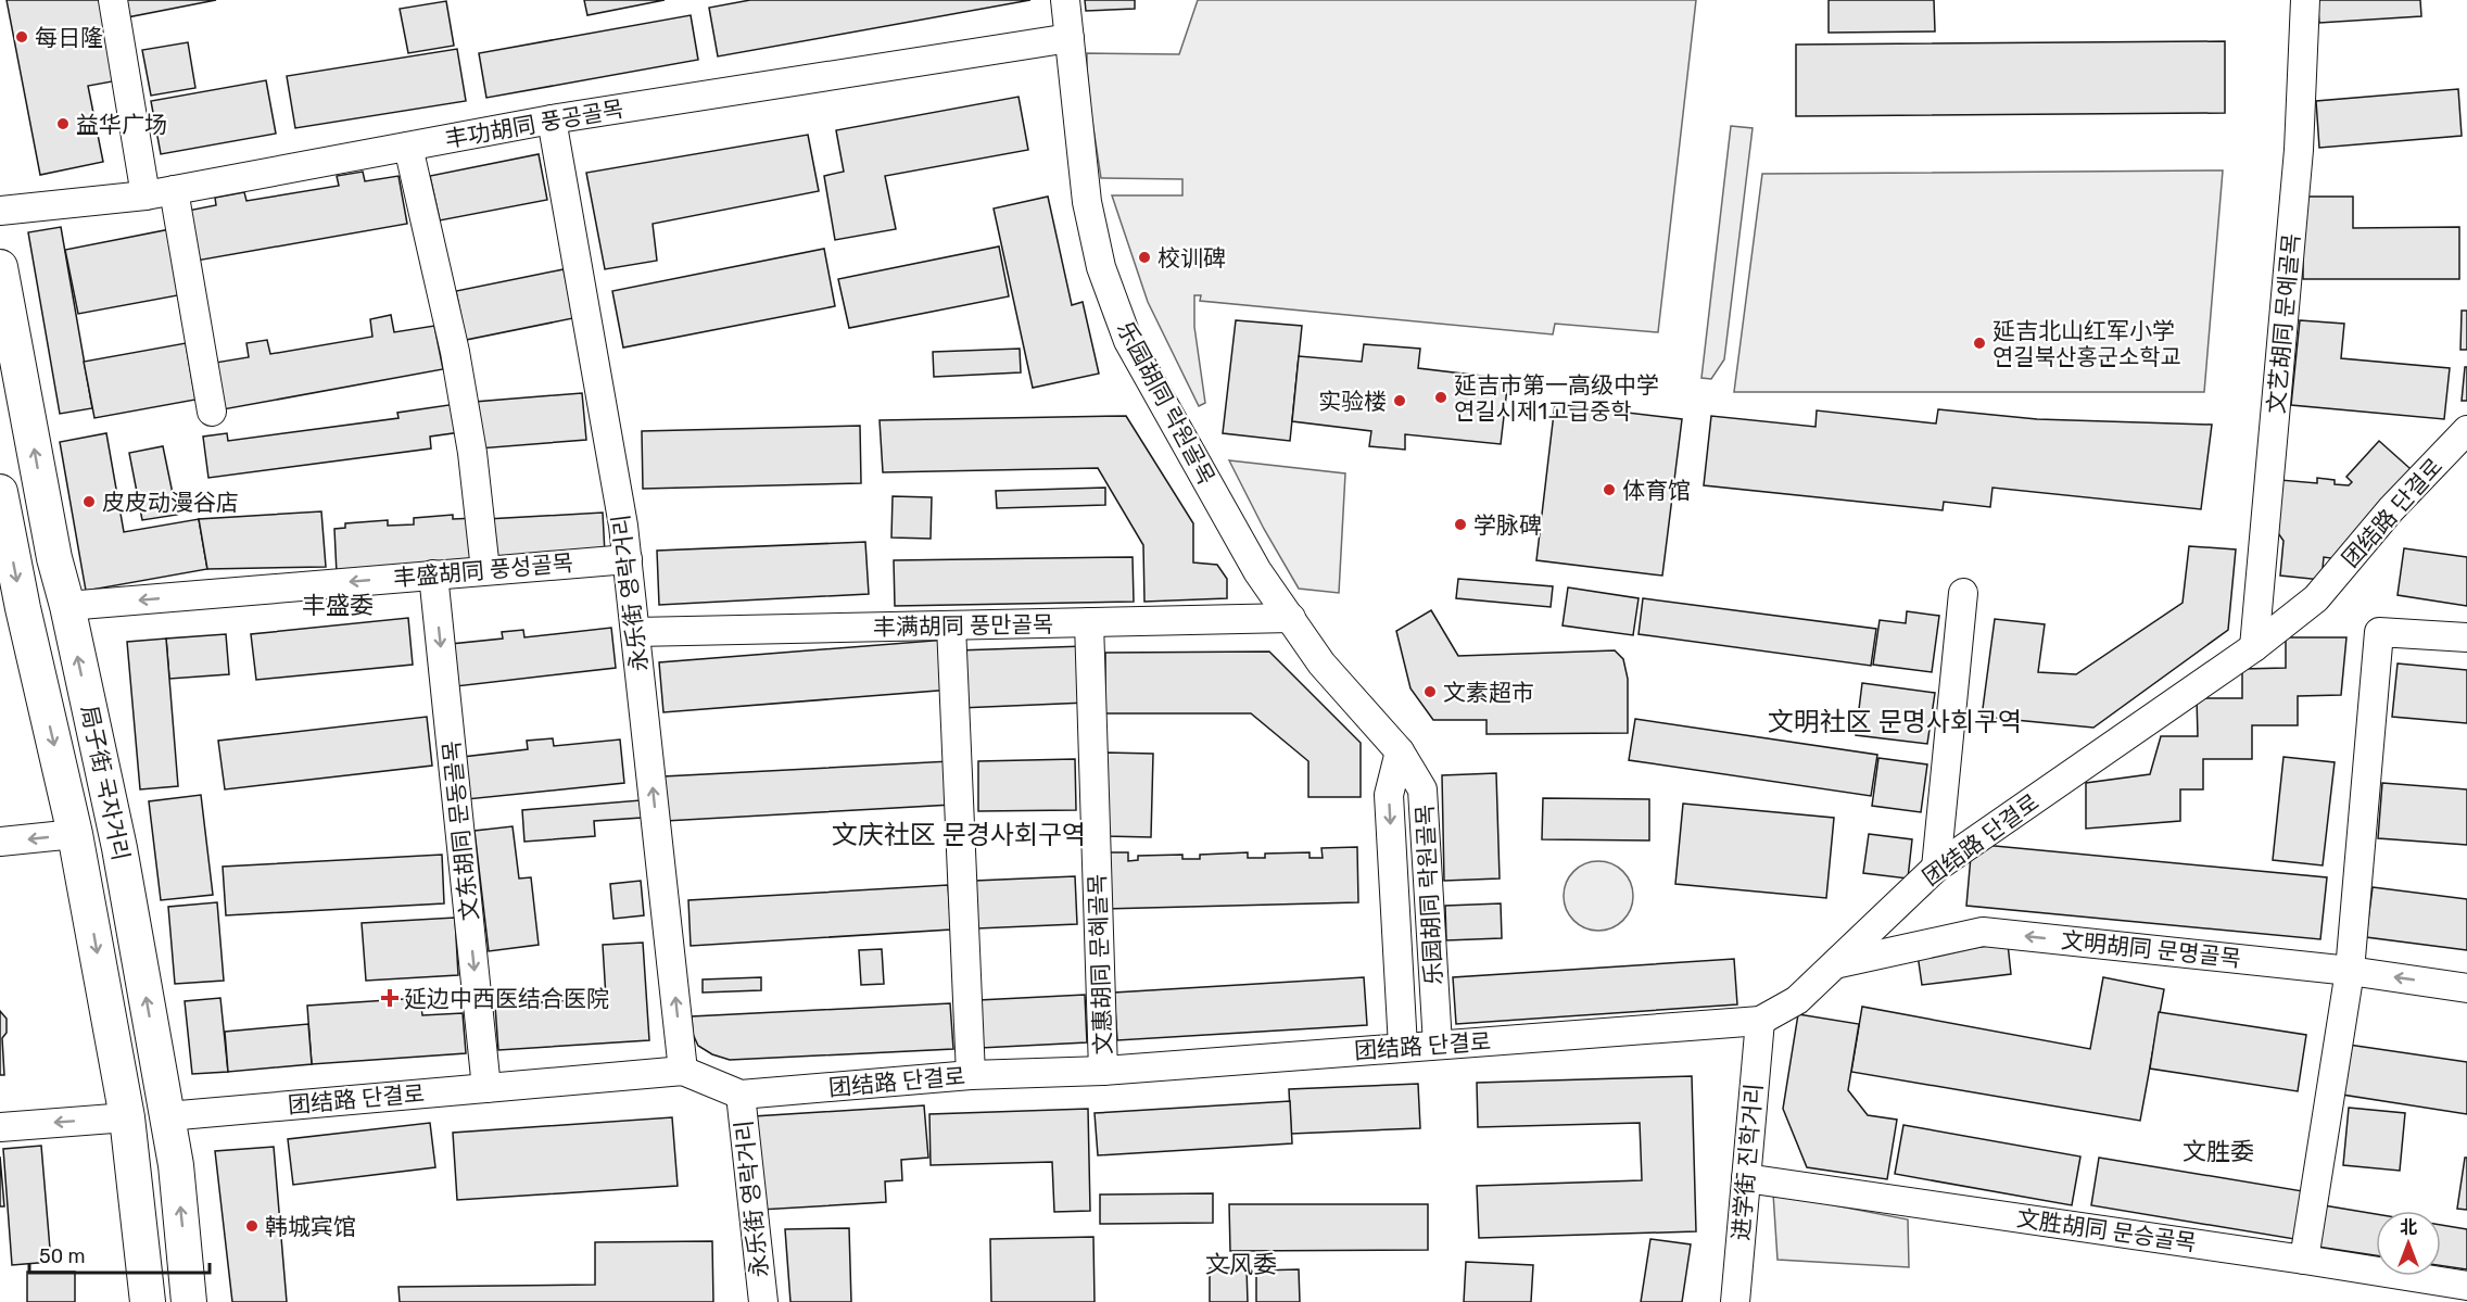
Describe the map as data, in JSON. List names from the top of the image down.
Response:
{
  "streets": {
    "main road": ["局子街 국자거리"],
    "street": [
      "丰功胡同 풍공골목",
      "文艺胡同 문예골목",
      "乐园胡同 락원골목",
      "团结路 단결로",
      "丰盛胡同 풍성골목",
      "永乐街 영락거리",
      "丰满胡同 풍만골목",
      "文东胡同 문동골목",
      "文明胡同 문명골목",
      "文惠胡同 문혜골목",
      "进学街 진학거리",
      "文胜胡同 문승골목"
    ]
  },
  "crossings": [
    ["丰功胡同 풍공골목", "乐园胡同 락원골목"],
    ["丰功胡同 풍공골목", "永乐街 영락거리"],
    ["文艺胡同 문예골목", "团结路 단결로"],
    ["乐园胡同 락원골목", "团结路 단결로"],
    ["乐园胡同 락원골목", "丰满胡同 풍만골목"],
    ["团结路 단결로", "永乐街 영락거리"],
    ["团结路 단결로", "局子街 국자거리"],
    ["团结路 단결로", "文东胡同 문동골목"],
    ["团结路 단결로", "文明胡同 문명골목"],
    ["团结路 단결로", "文惠胡同 문혜골목"],
    ["团结路 단결로", "进学街 진학거리"],
    ["丰盛胡同 풍성골목", "永乐街 영락거리"],
    ["丰盛胡同 풍성골목", "局子街 국자거리"],
    ["丰盛胡同 풍성골목", "文东胡同 문동골목"],
    ["永乐街 영락거리", "丰满胡同 풍만골목"],
    ["丰满胡同 풍만골목", "文惠胡同 문혜골목"],
    ["进学街 진학거리", "文胜胡同 문승골목"]
  ],
  "one_way": [
    "丰盛胡同 풍성골목",
    "永乐街 영락거리",
    "文东胡同 문동골목",
    "文明胡同 문명골목"
  ],
  "districts": [
    "丰盛委",
    "文明社区 문명사회구역",
    "文庆社区 문경사회구역",
    "文胜委",
    "文风委"
  ],
  "places": {
    "other": [
      "每日隆",
      "益华广场",
      "校训碑",
      "延吉北山红军小学 연길북산홍군소학교",
      "延吉市第一高级中学 연길시제1고급중학",
      "实验楼",
      "体育馆",
      "皮皮动漫谷店",
      "学脉碑",
      "文素超市",
      "韩城宾馆"
    ],
    "health": ["延边中西医结合医院"]
  },
  "scale_bar": "50 m",
  "north": "top"
}
